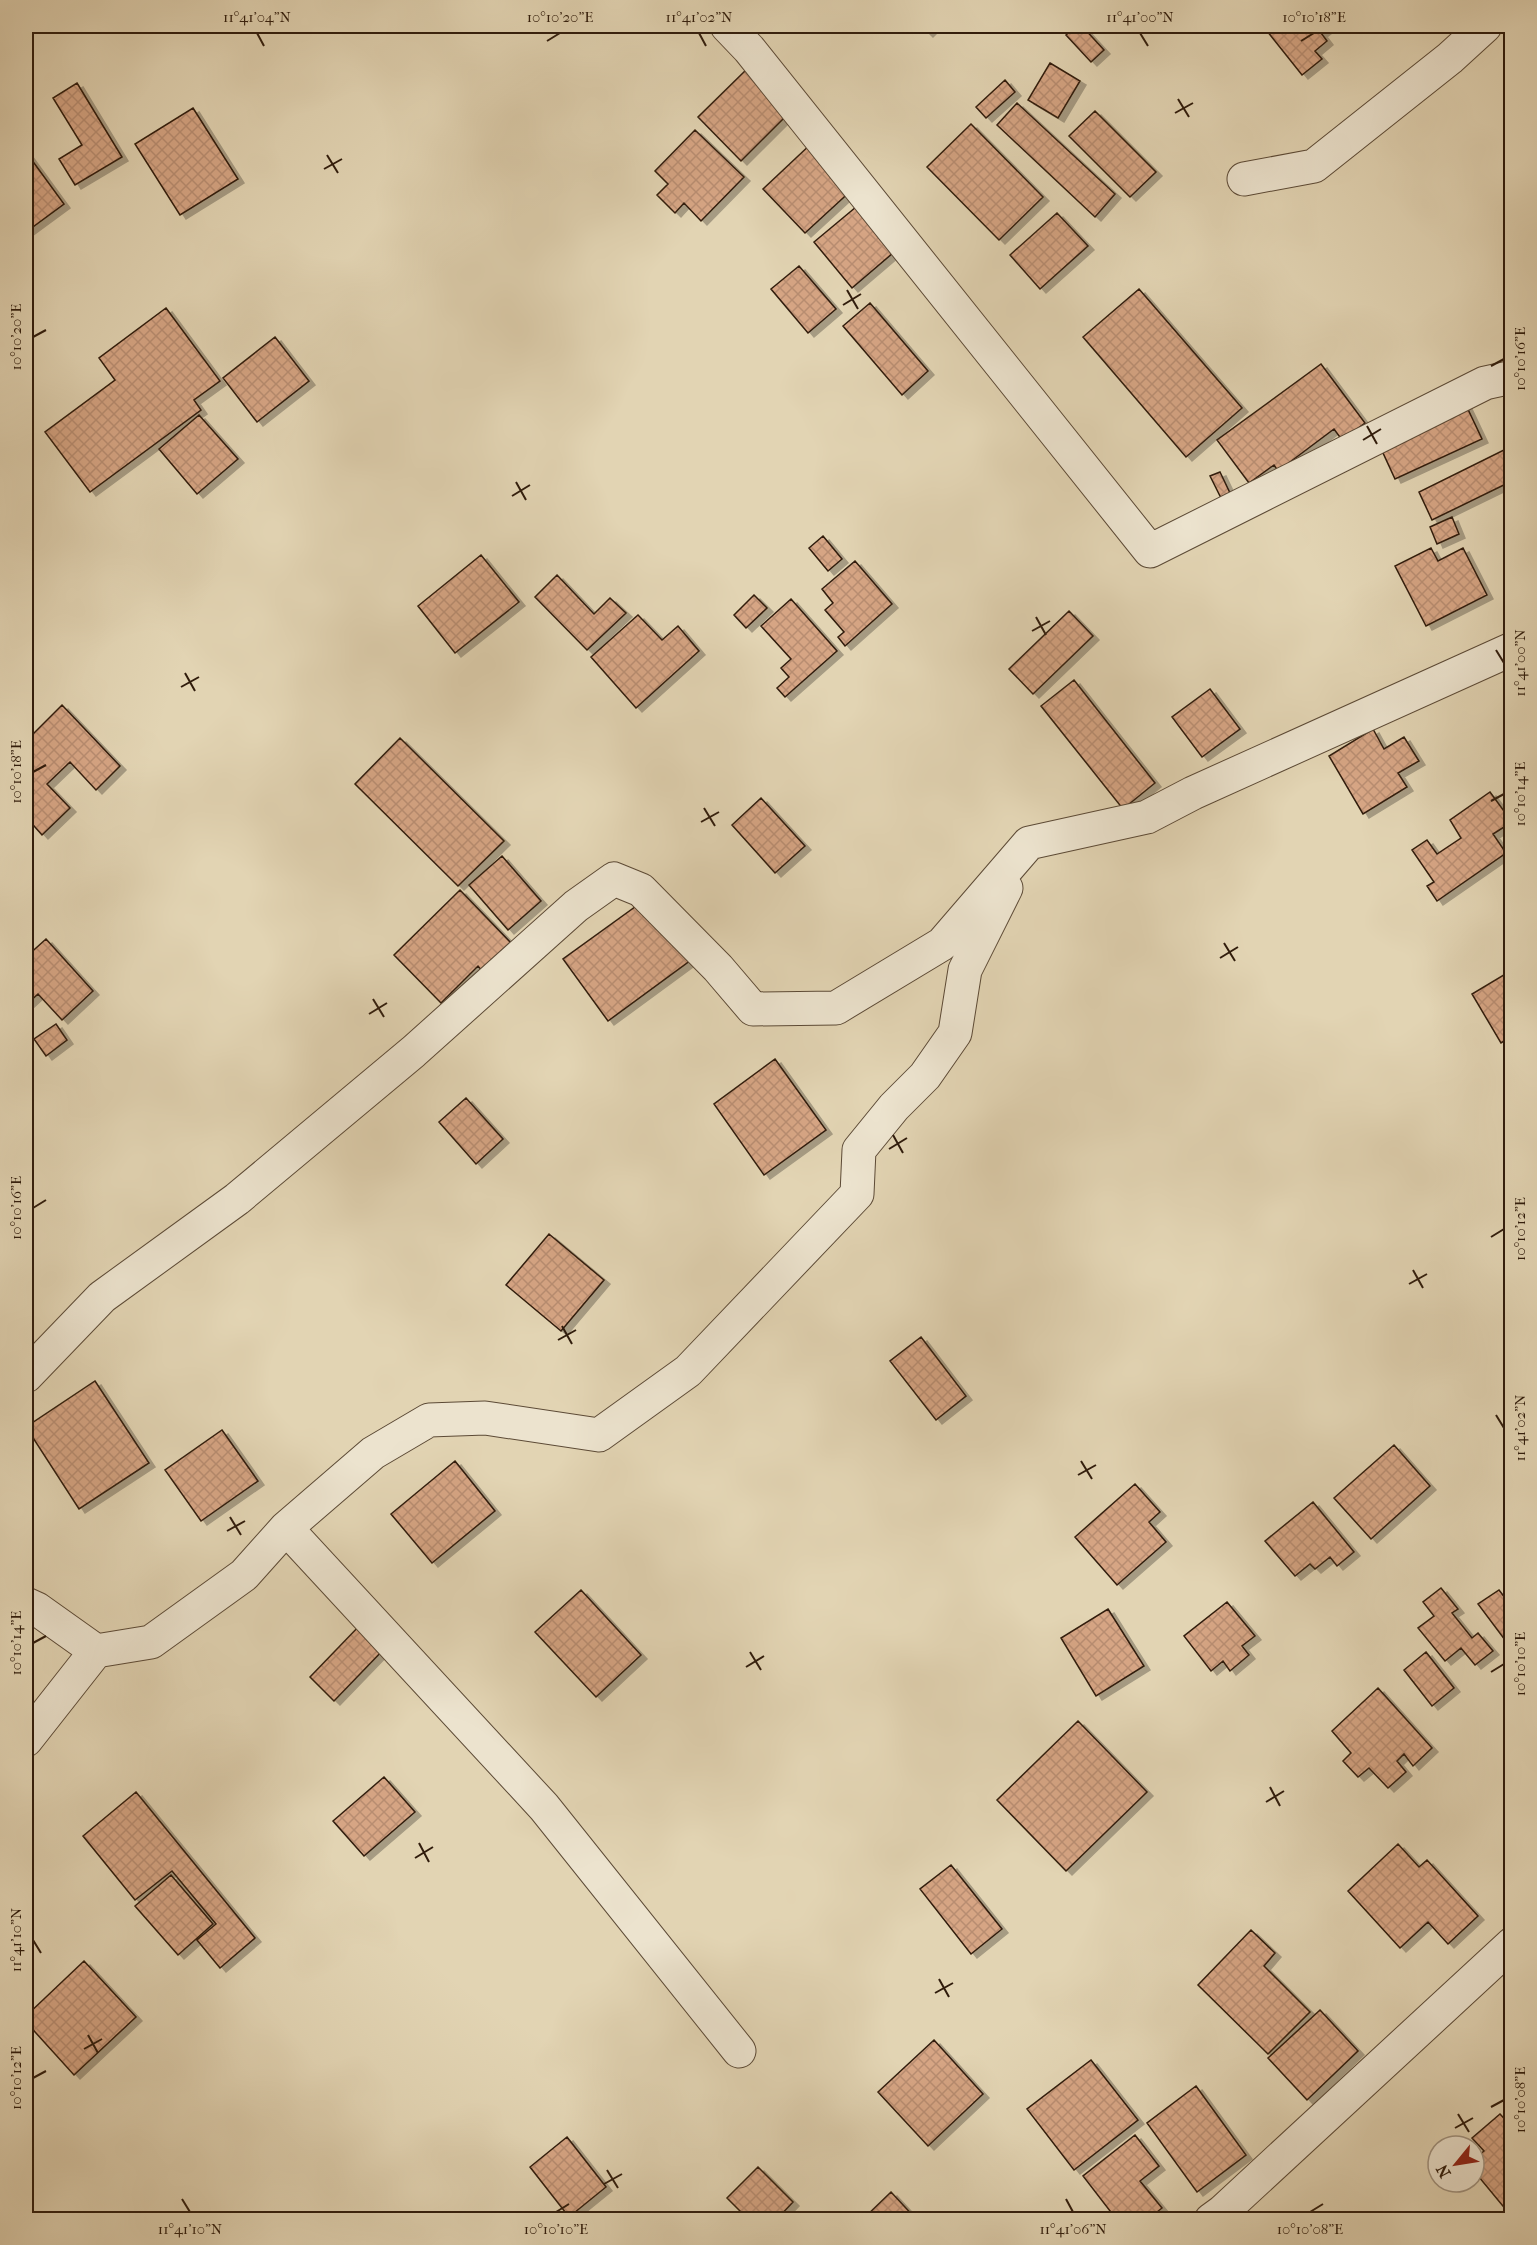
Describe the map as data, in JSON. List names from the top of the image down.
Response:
{
  "north": "bottom left",
  "coordinates": [
    "11°41'04\"N",
    "10°10'20\"E",
    "11°41'02\"N",
    "11°41'00\"N",
    "10°10'18\"E",
    "10°10'16\"E",
    "10°10'14\"E",
    "10°10'12\"E",
    "10°10'10\"E",
    "11°41'10\"N",
    "10°10'08\"E",
    "11°41'06\"N"
  ]
}
